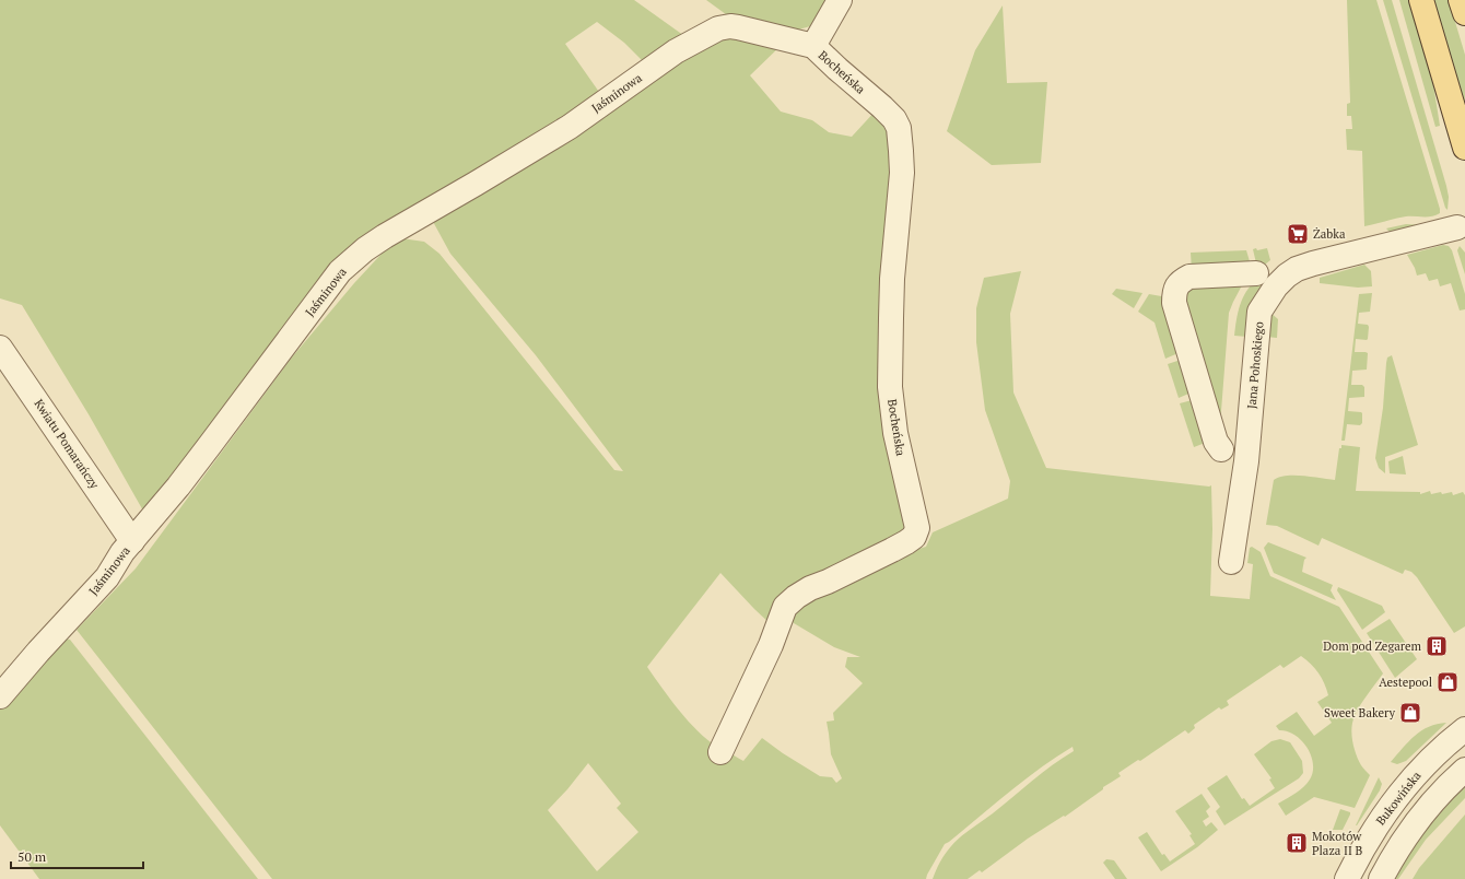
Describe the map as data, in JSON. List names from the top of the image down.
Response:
{
  "streets": {
    "street": [
      "Bocheńska",
      "Jaśminowa",
      "Jana Pohoskiego",
      "Kwiatu Pomarańczy",
      "Bukowińska"
    ]
  },
  "crossings": [
    ["Bocheńska", "Jaśminowa"],
    ["Jaśminowa", "Kwiatu Pomarańczy"]
  ],
  "places": {
    "supermarket": ["Żabka"],
    "building": ["Dom pod Zegarem", "Mokotów Plaza II B"],
    "shop": ["Aestepool", "Sweet Bakery"]
  },
  "scale_bar": "50 m"
}
